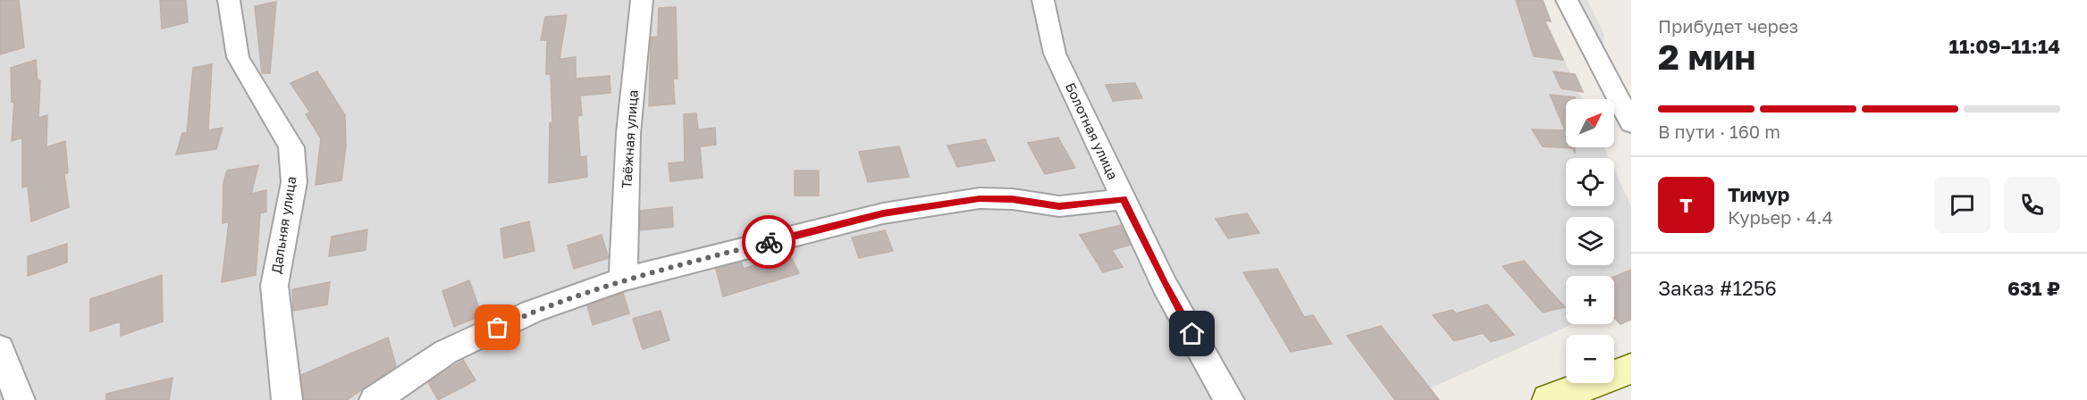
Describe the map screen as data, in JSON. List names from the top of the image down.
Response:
{
  "streets": {
    "street": ["Болотная улица", "Таёжная улица", "Дальняя улица"]
  },
  "north": "top right",
  "page": {
    "heading": ["2 мин", "Прибудет через", "11:09–11:14"],
    "panel": [
      "Тимур",
      "Курьер · 4.4",
      "Заказ #1256",
      "631 ₽"
    ],
    "bar": "В пути · 160 m",
    "map_buttons": ["+", "−"],
    "round": "Т"
  }
}
